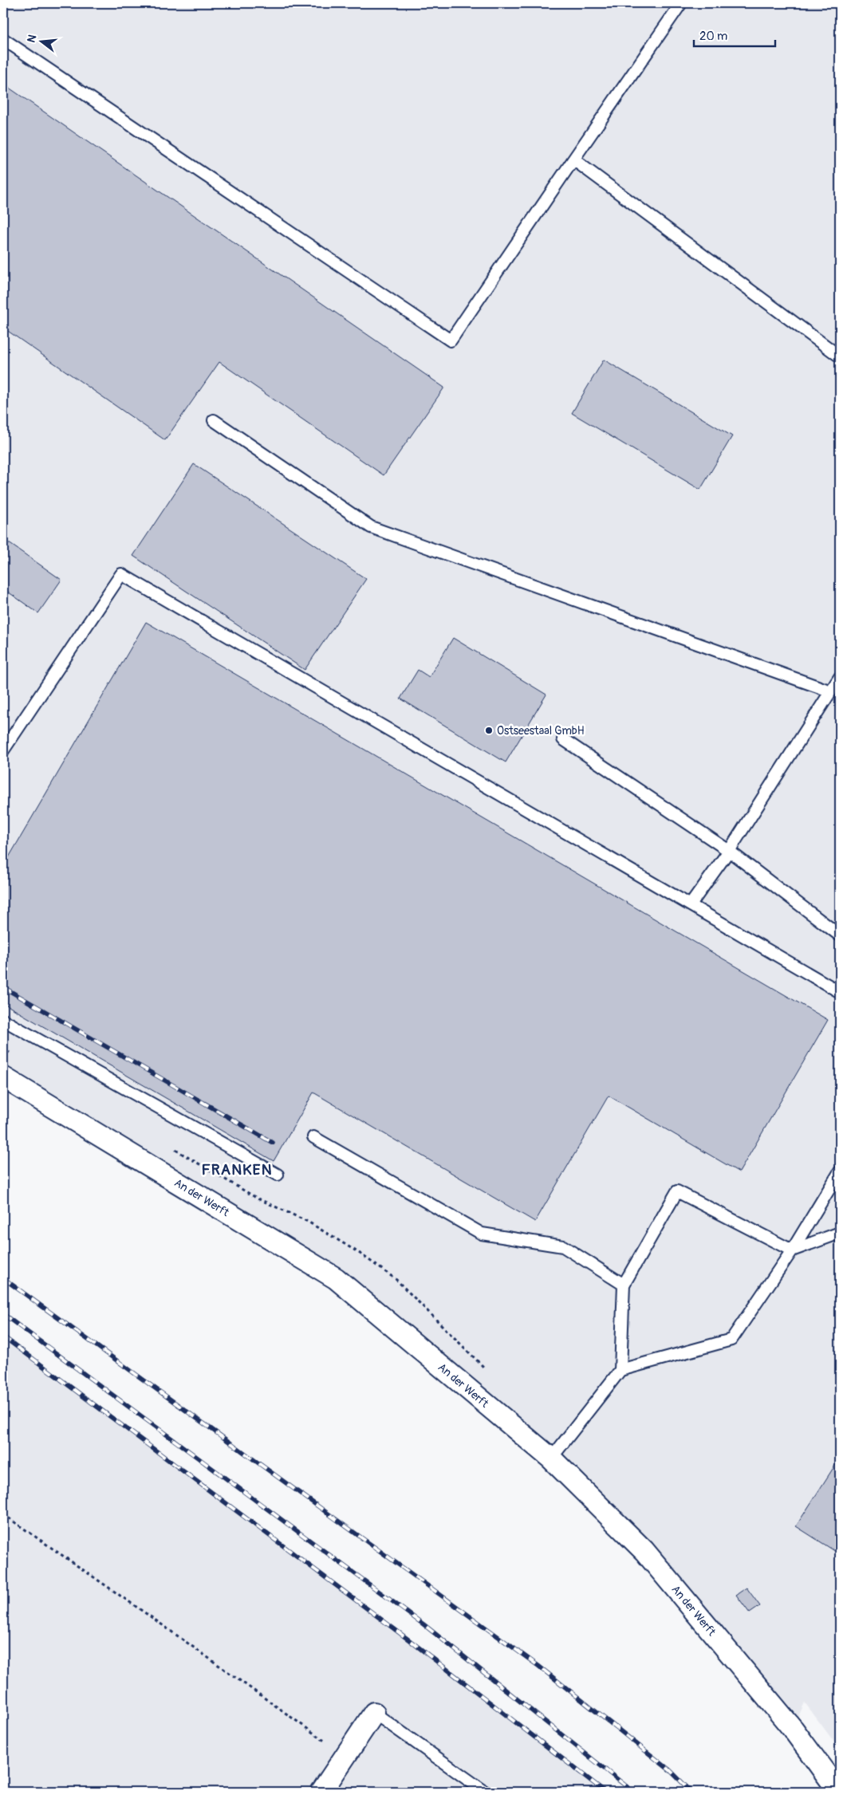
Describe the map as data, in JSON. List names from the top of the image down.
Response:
{
  "streets": {
    "street": ["An der Werft"]
  },
  "districts": ["FRANKEN"],
  "places": ["Ostseestaal GmbH"],
  "scale_bar": "20 m",
  "north": "left"
}
